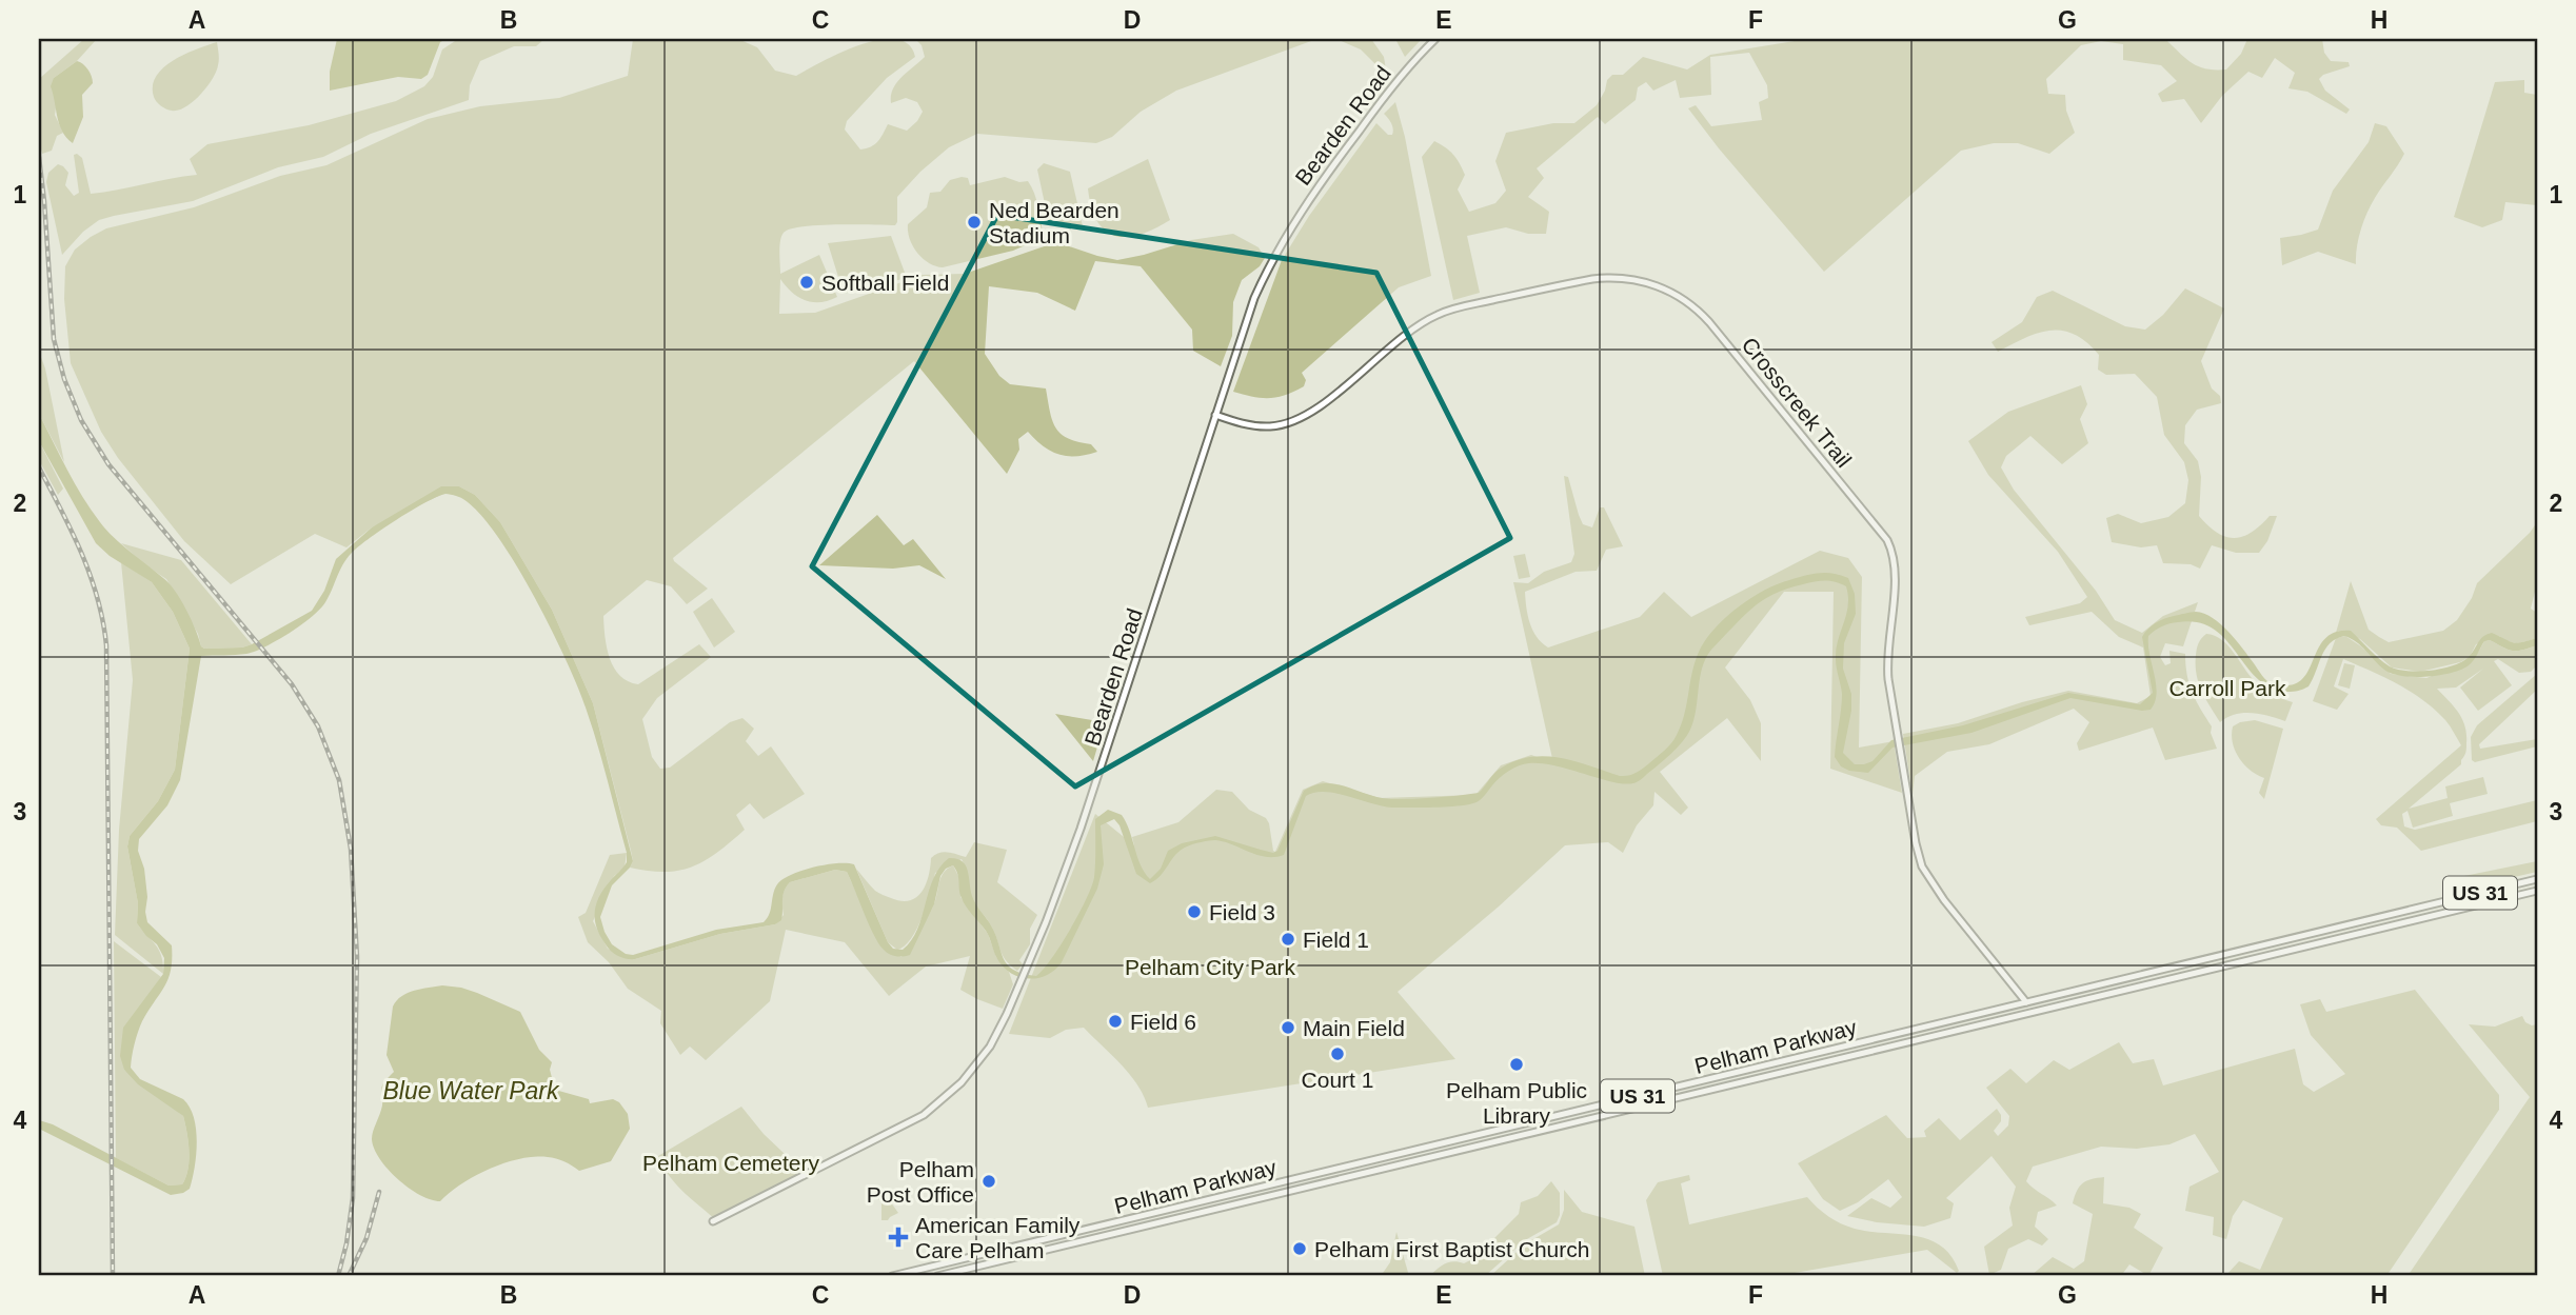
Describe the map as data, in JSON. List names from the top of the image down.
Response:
{
  "streets": {
    "main road": [
      "Bearden Road",
      "Crosscreek Trail",
      "US 31",
      "Pelham Parkway"
    ]
  },
  "crossings": [
    ["Bearden Road", "Crosscreek Trail"],
    ["Crosscreek Trail", "Pelham Parkway"]
  ],
  "water": ["Blue Water Park"],
  "parks": ["Carroll Park", "Pelham City Park", "Pelham Cemetery"],
  "places": {
    "other": [
      "Ned Bearden Stadium",
      "Softball Field",
      "Field 3",
      "Field 1",
      "Field 6",
      "Main Field",
      "Court 1",
      "Pelham Public Library",
      "Pelham Post Office",
      "Pelham First Baptist Church"
    ],
    "health": ["American Family Care Pelham"]
  },
  "grid": {
    "columns": [
      "A",
      "B",
      "C",
      "D",
      "E",
      "F",
      "G",
      "H"
    ],
    "rows": [
      "1",
      "2",
      "3",
      "4"
    ]
  }
}
